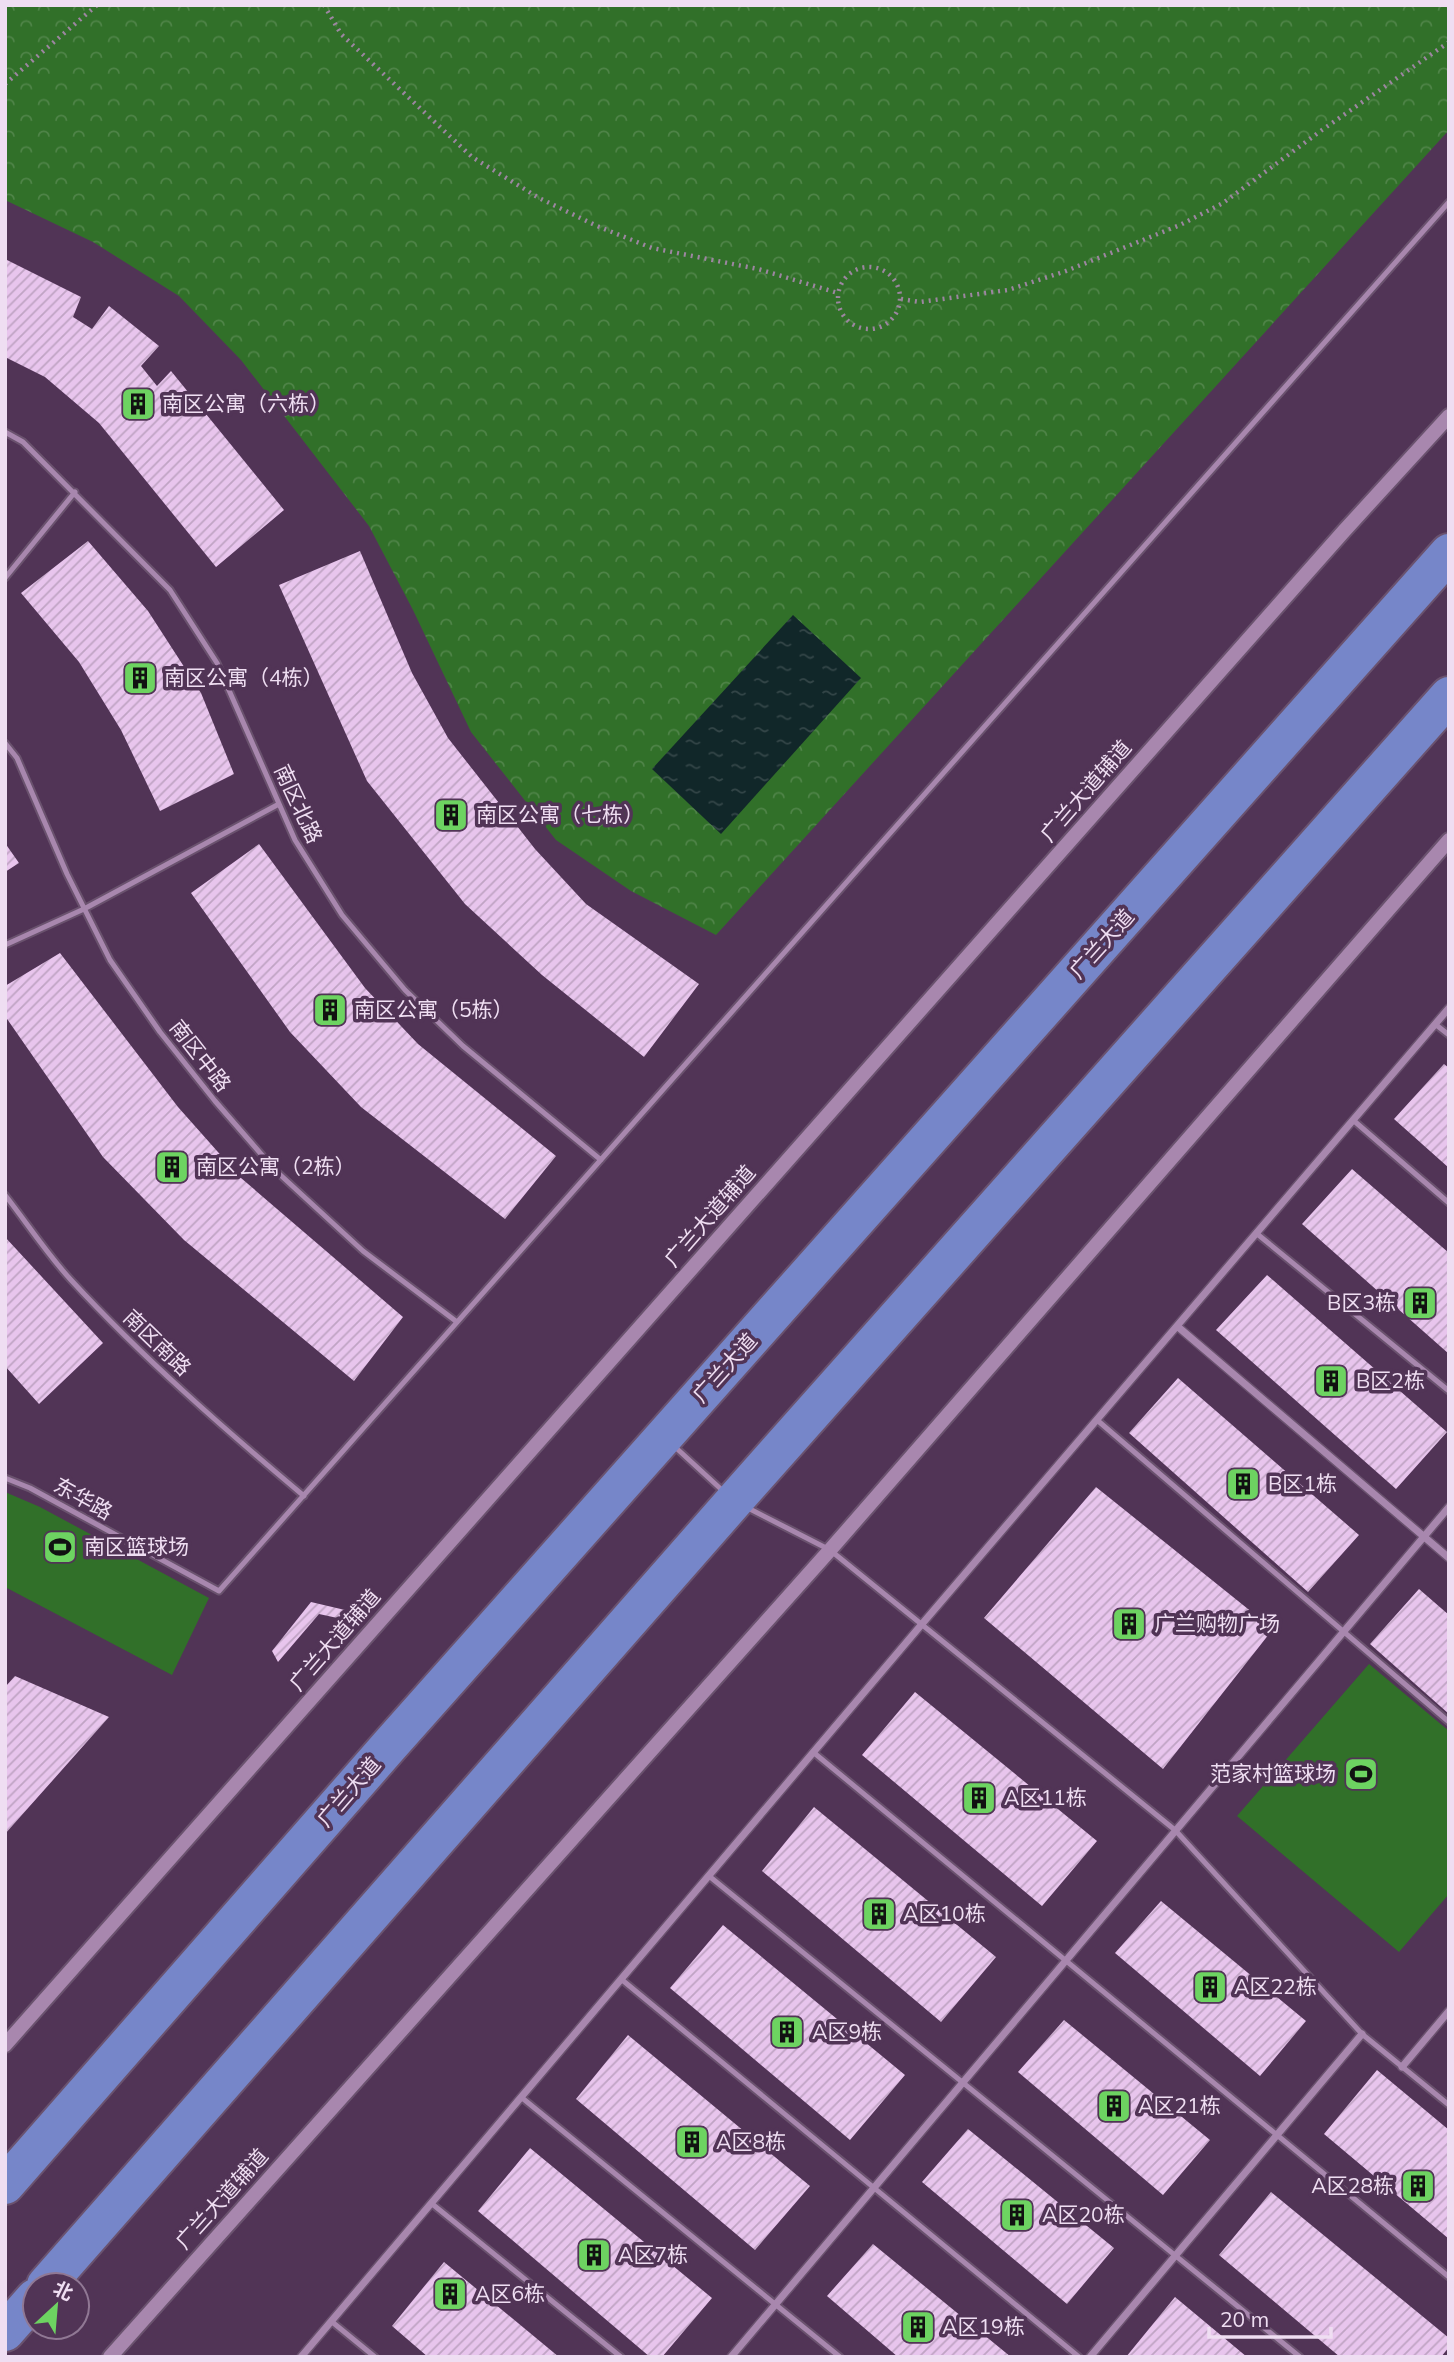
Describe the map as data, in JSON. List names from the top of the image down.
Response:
{
  "streets": {
    "main road": ["广兰大道辅道", "广兰大道"],
    "lane": [
      "南区北路",
      "南区中路",
      "南区南路",
      "东华路"
    ]
  },
  "crossings": [
    ["南区南路", "东华路"]
  ],
  "places": {
    "building": [
      "南区公寓（六栋）",
      "南区公寓（4栋）",
      "南区公寓（七栋）",
      "南区公寓（5栋）",
      "南区公寓（2栋）",
      "B区3栋",
      "B区2栋",
      "B区1栋",
      "广兰购物广场",
      "A区11栋",
      "A区10栋",
      "A区22栋",
      "A区9栋",
      "A区21栋",
      "A区8栋",
      "A区28栋",
      "A区20栋",
      "A区7栋",
      "A区6栋",
      "A区19栋"
    ],
    "sports": ["南区篮球场", "范家村篮球场"]
  },
  "scale_bar": "20 m",
  "north": "top right"
}
